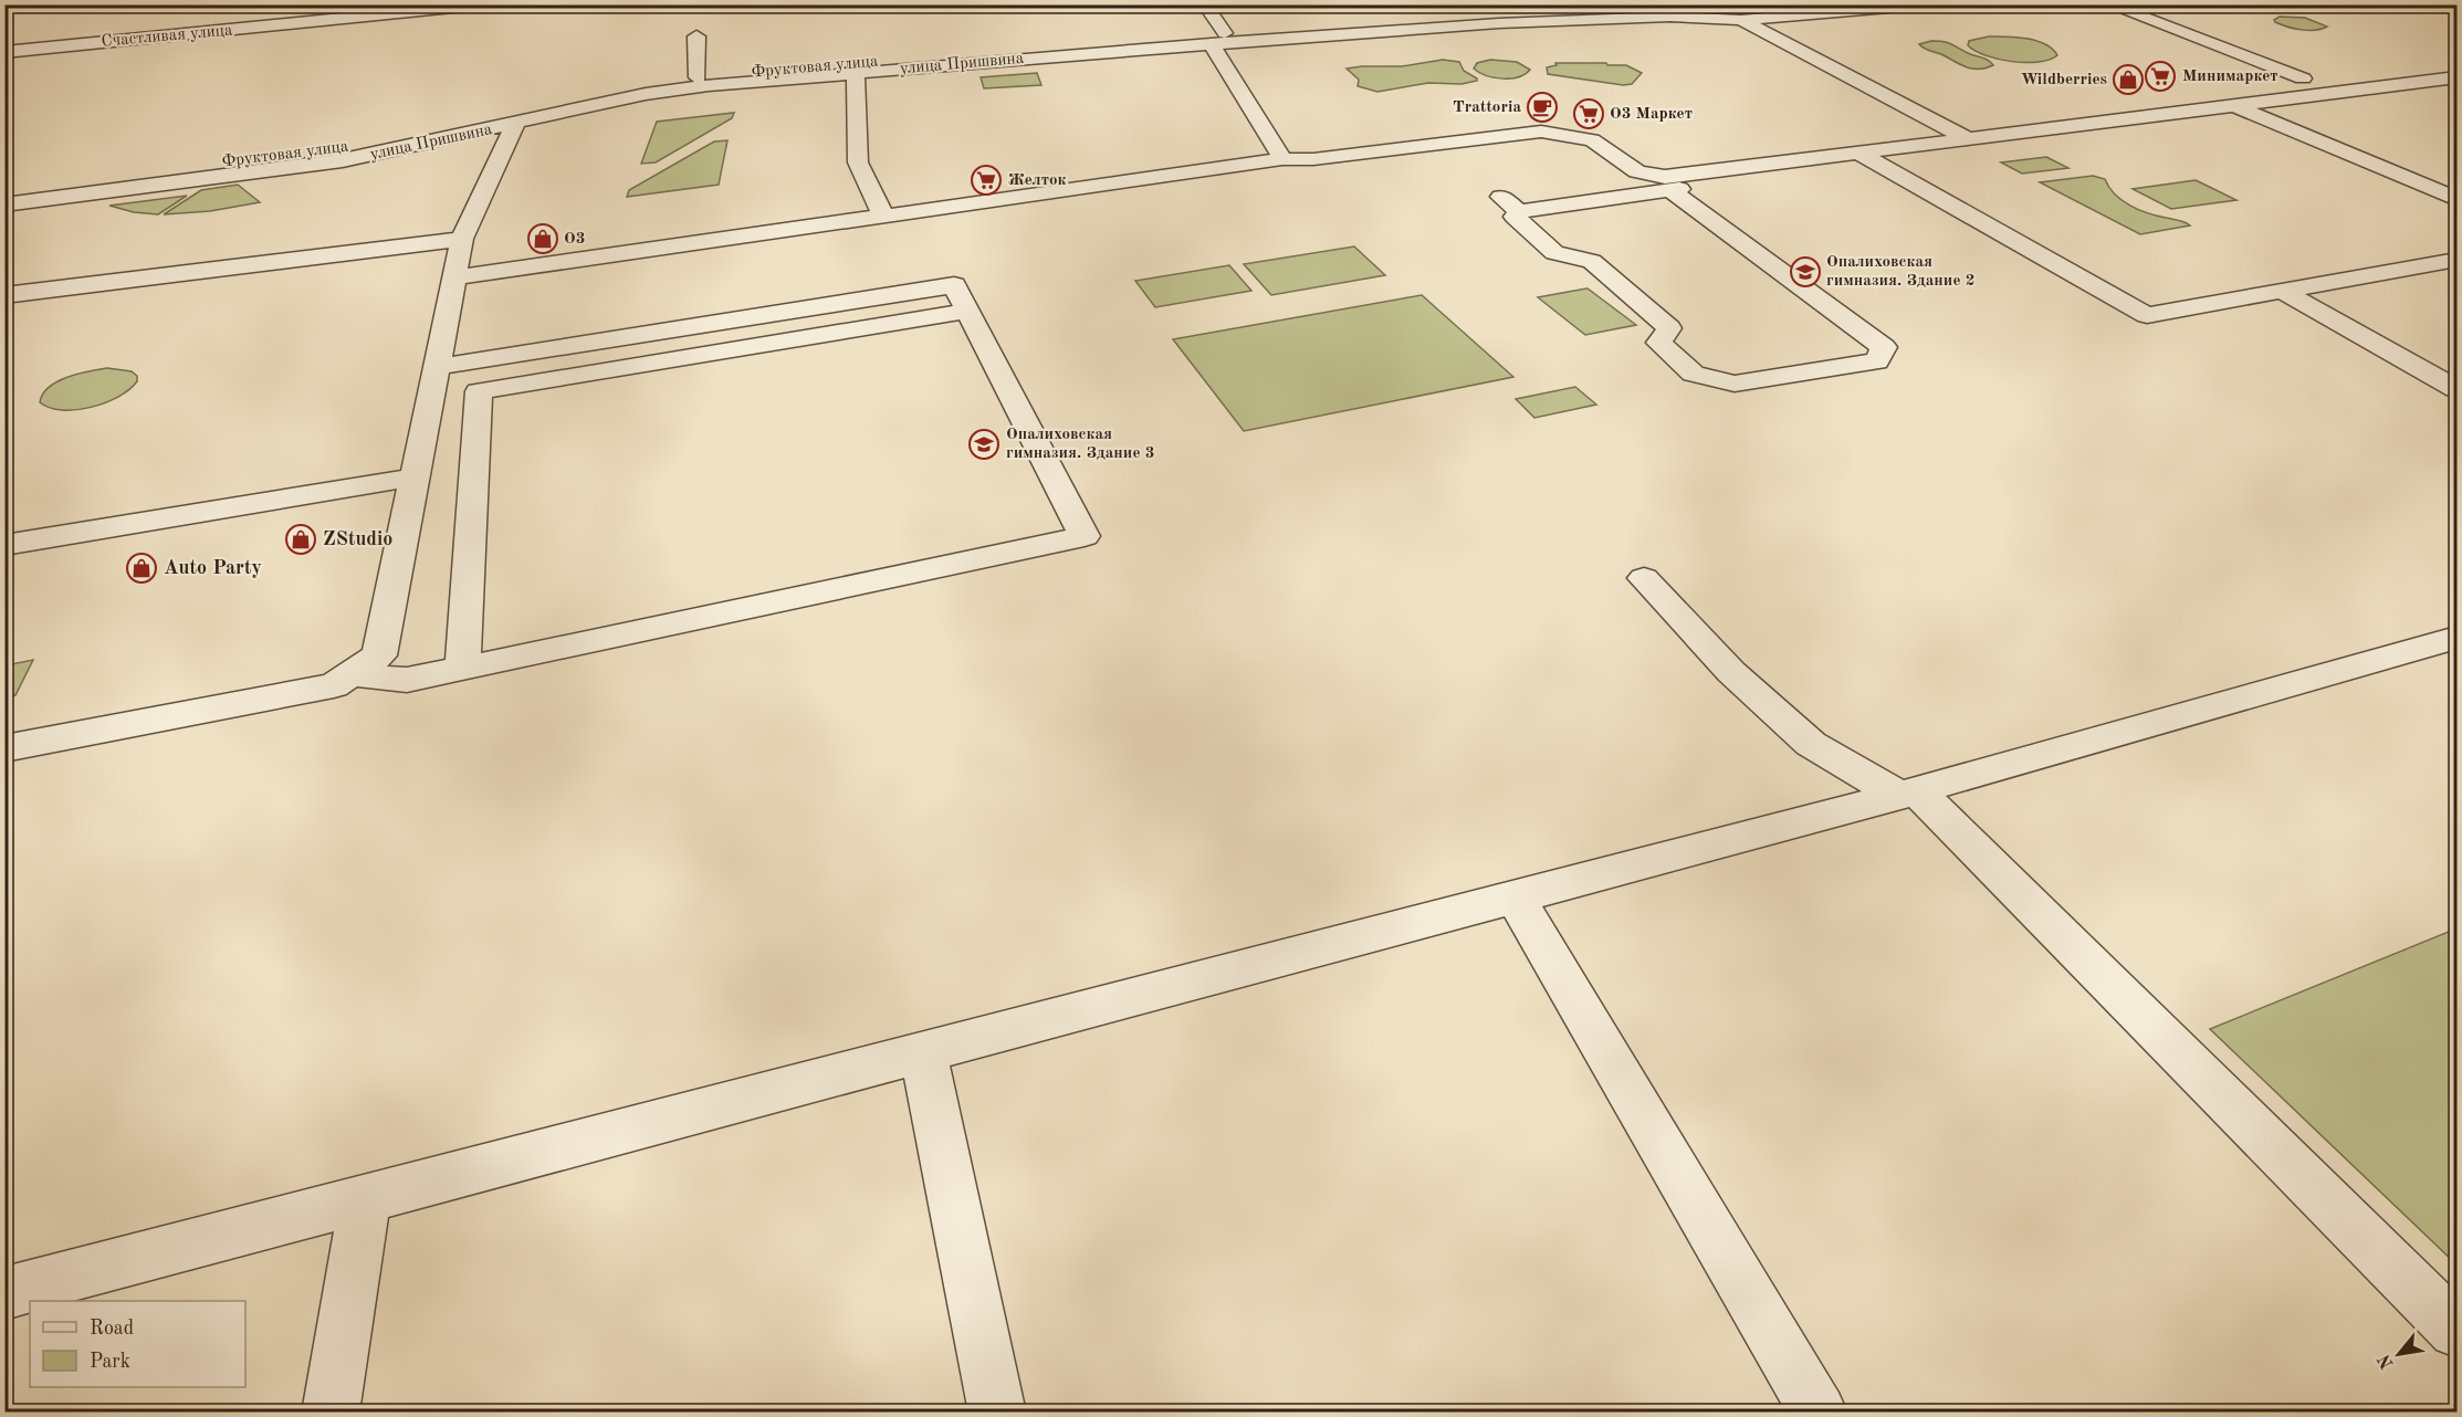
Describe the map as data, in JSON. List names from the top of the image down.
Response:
{
  "streets": {
    "street": ["Счастливая улица", "улица Пришвина", "Фруктовая улица"]
  },
  "crossings": [
    ["улица Пришвина", "Фруктовая улица"]
  ],
  "places": {
    "supermarket": ["Минимаркет", "О3 Маркет", "Желток"],
    "shop": [
      "Wildberries",
      "О3",
      "ZStudio",
      "Auto Party"
    ],
    "cafe": ["Trattoria"],
    "school or university": ["Опалиховская гимназия. Здание 2", "Опалиховская гимназия. Здание 3"]
  },
  "legend": ["Road", "Park"],
  "north": "bottom left"
}
